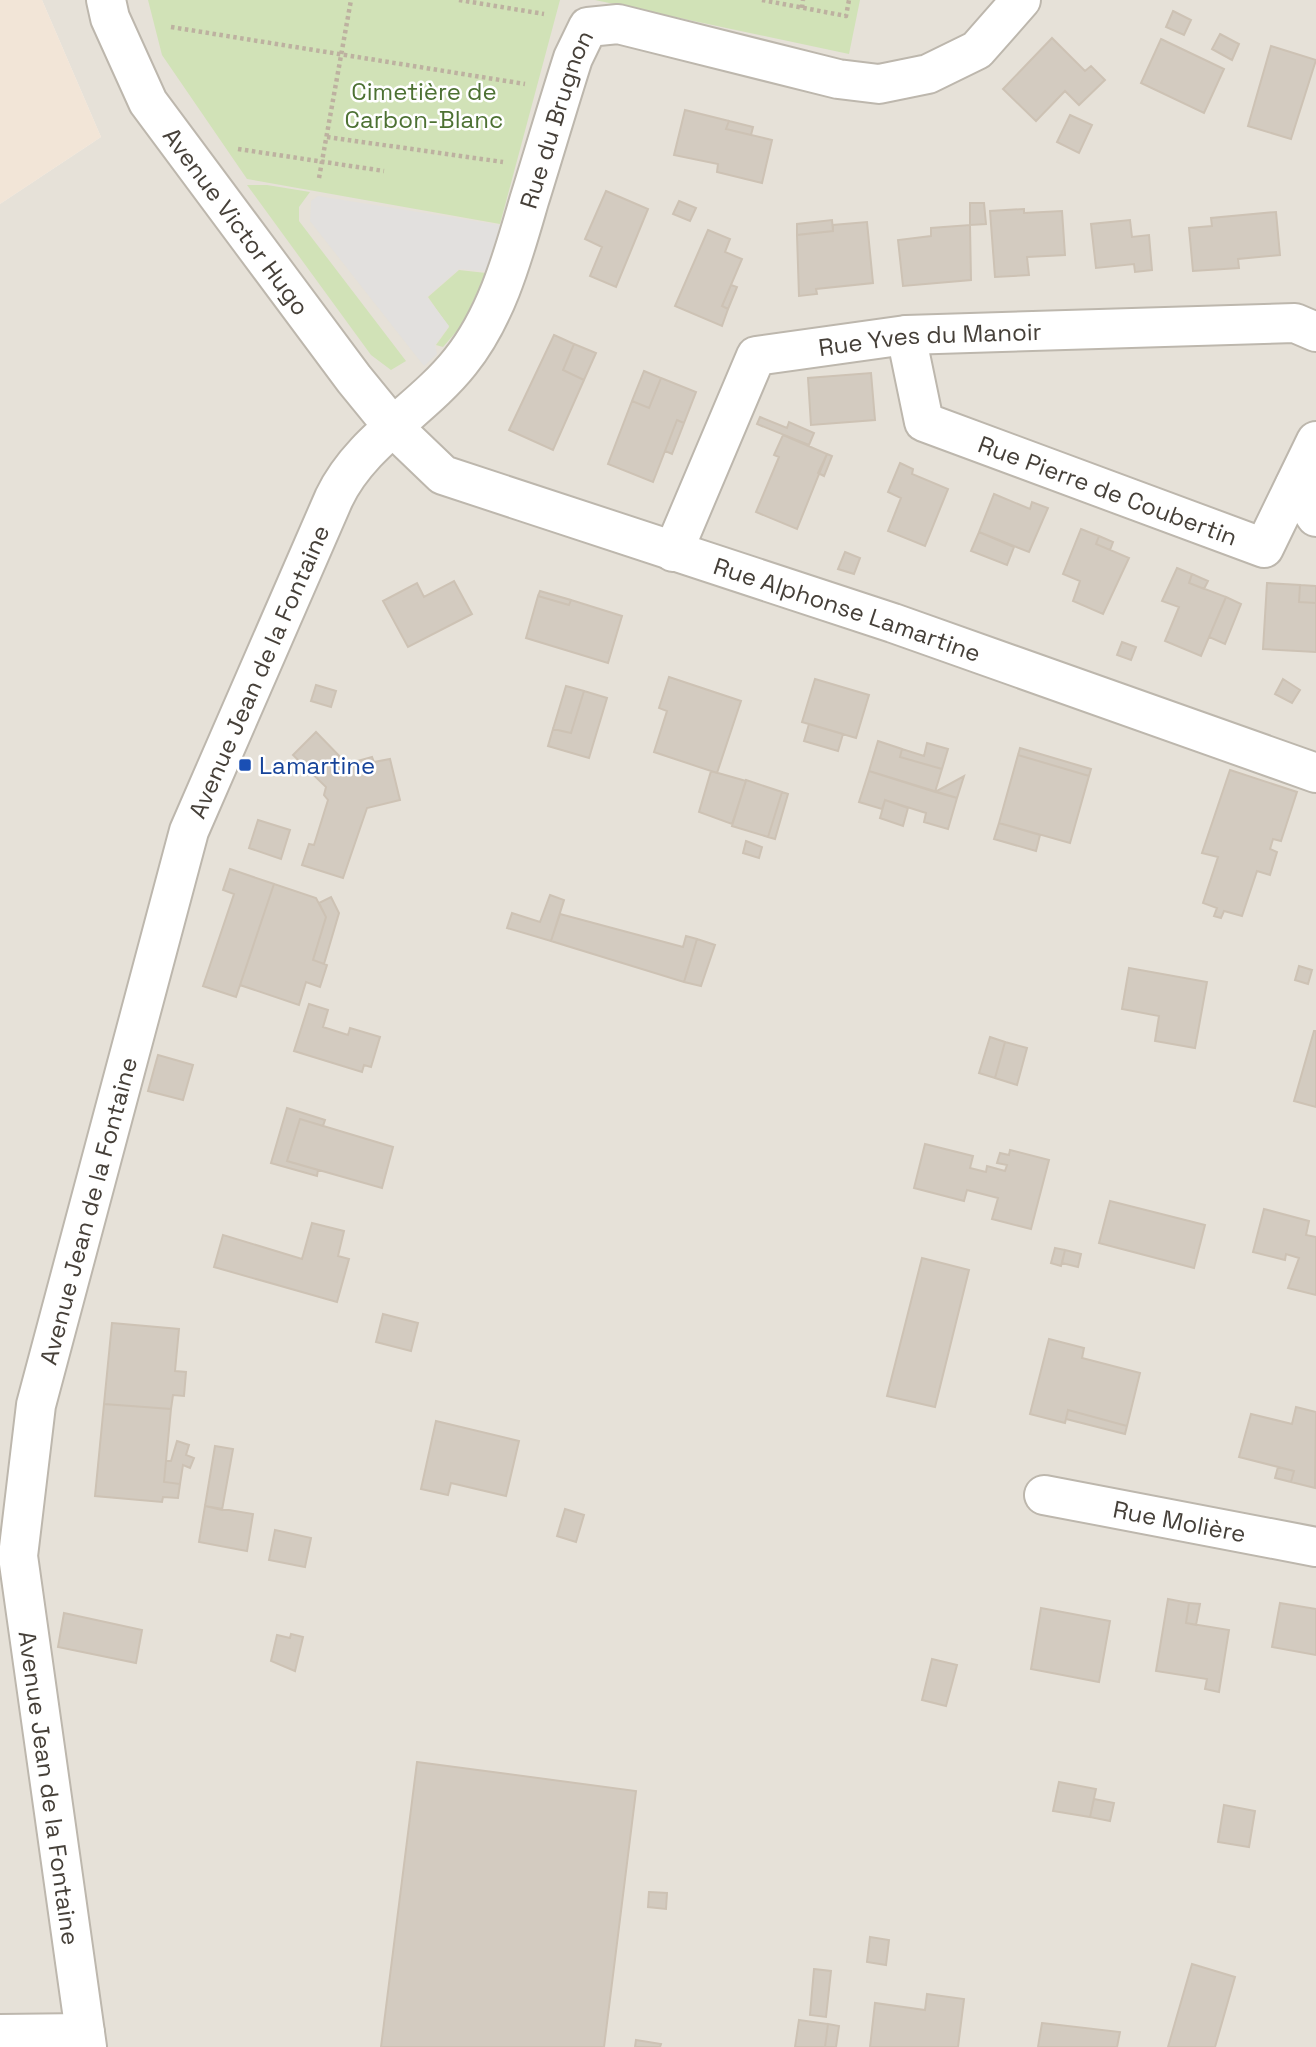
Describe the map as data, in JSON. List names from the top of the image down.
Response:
{
  "streets": {
    "street": [
      "Rue du Brugnon",
      "Avenue Victor Hugo",
      "Rue Yves du Manoir",
      "Rue Pierre de Coubertin",
      "Rue Alphonse Lamartine",
      "Avenue Jean de la Fontaine",
      "Rue Molière"
    ]
  },
  "crossings": [
    ["Rue du Brugnon", "Avenue Victor Hugo"],
    ["Rue du Brugnon", "Rue Alphonse Lamartine"],
    ["Rue du Brugnon", "Avenue Jean de la Fontaine"],
    ["Avenue Victor Hugo", "Rue Alphonse Lamartine"],
    ["Avenue Victor Hugo", "Avenue Jean de la Fontaine"],
    ["Rue Yves du Manoir", "Rue Pierre de Coubertin"],
    ["Rue Yves du Manoir", "Rue Alphonse Lamartine"],
    ["Rue Alphonse Lamartine", "Avenue Jean de la Fontaine"]
  ],
  "parks": ["Cimetière de Carbon-Blanc"],
  "places": {
    "transit": ["Lamartine"]
  }
}
